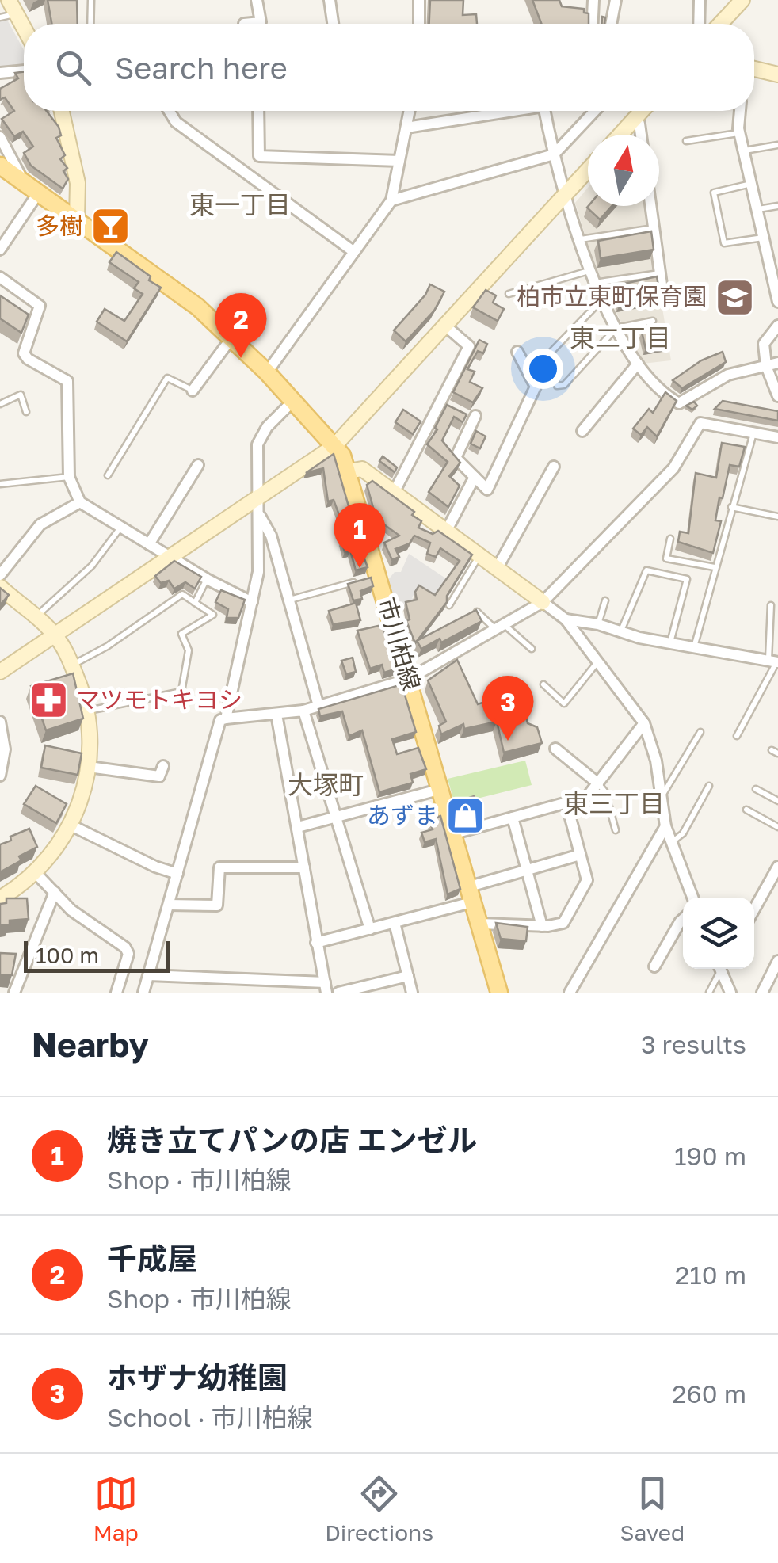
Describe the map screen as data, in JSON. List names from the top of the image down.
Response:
{
  "streets": {
    "main road": ["市川柏線"]
  },
  "districts": [
    "東一丁目",
    "東二丁目",
    "大塚町",
    "東三丁目"
  ],
  "places": {
    "bar": ["多樹"],
    "school or university": ["柏市立東町保育園"],
    "pharmacy": ["マツモトキヨシ"],
    "shop": ["あずま"]
  },
  "scale_bar": "100 m",
  "north": "top",
  "page": {
    "search": "Search here",
    "pins": ["2", "1", "3"],
    "scale": "100 m",
    "heading": ["Nearby", "3 results"],
    "list": [
      {
        "mark": "1",
        "name": "焼き立てパンの店 エンゼル",
        "note": "Shop · 市川柏線",
        "value": "190 m"
      },
      {
        "mark": "2",
        "name": "千成屋",
        "note": "Shop · 市川柏線",
        "value": "210 m"
      },
      {
        "mark": "3",
        "name": "ホザナ幼稚園",
        "note": "School · 市川柏線",
        "value": "260 m"
      }
    ],
    "nav": ["Map", "Directions", "Saved"]
  }
}
